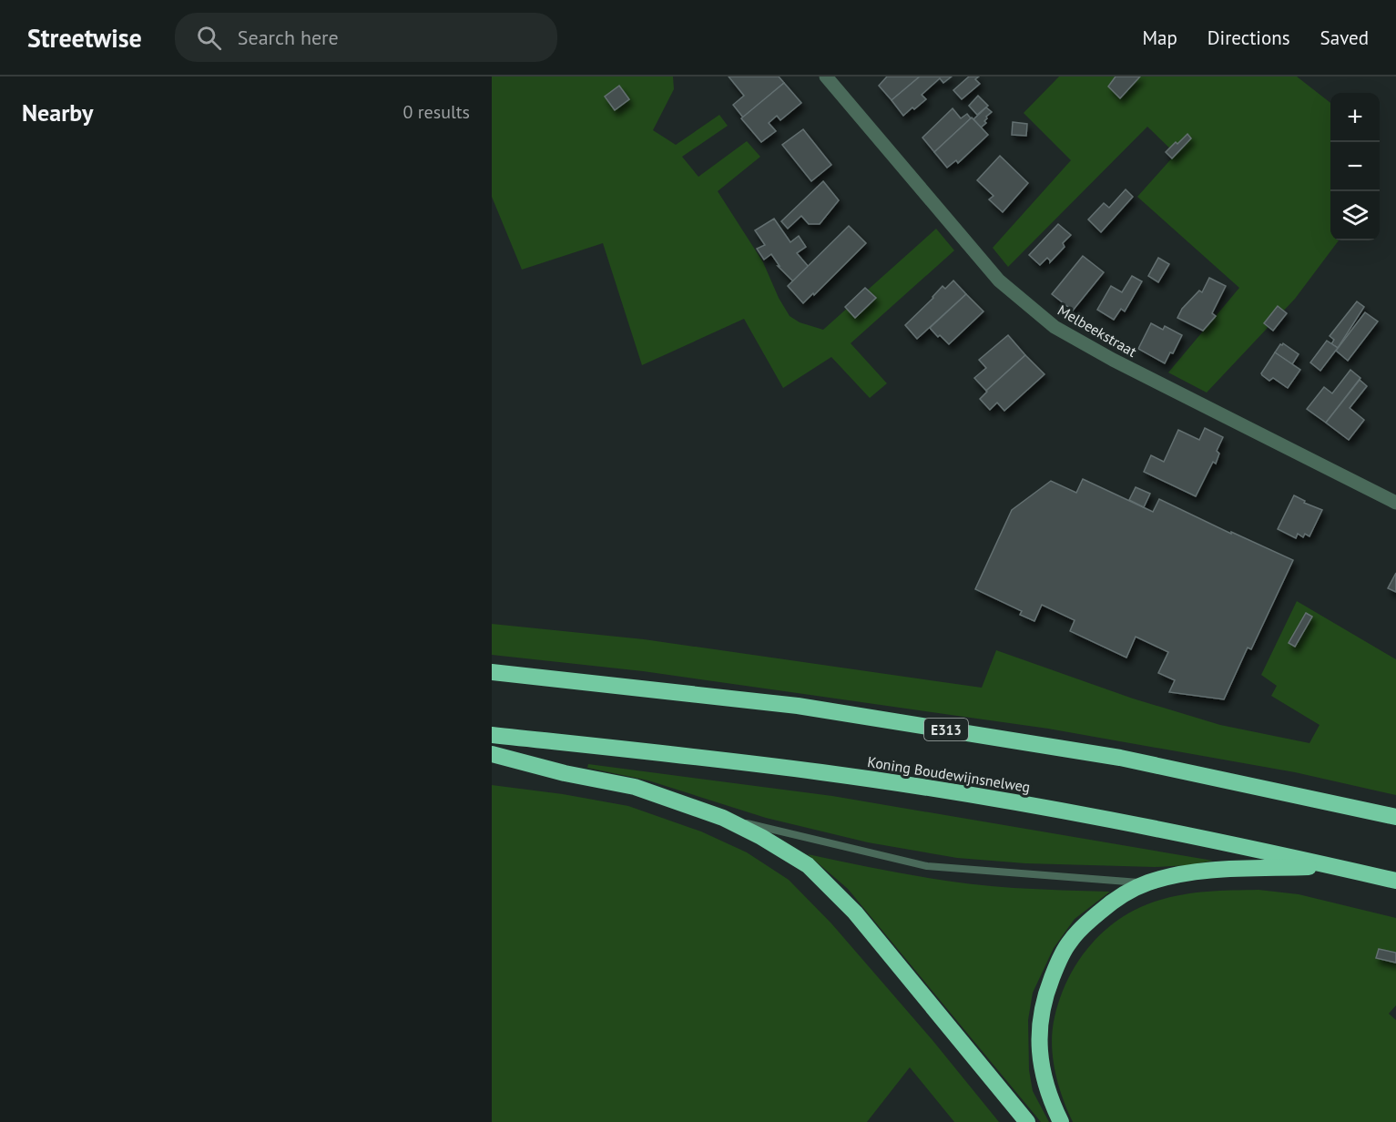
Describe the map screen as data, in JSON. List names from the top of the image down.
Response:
{
  "streets": {
    "highway": ["E313", "Koning Boudewijnsnelweg"],
    "street": ["Melbeekstraat"]
  },
  "page": {
    "header": "Streetwise",
    "search": "Search here",
    "nav": ["Map", "Directions", "Saved"],
    "heading": ["Nearby", "0 results"],
    "map_buttons": ["+", "−"]
  }
}
